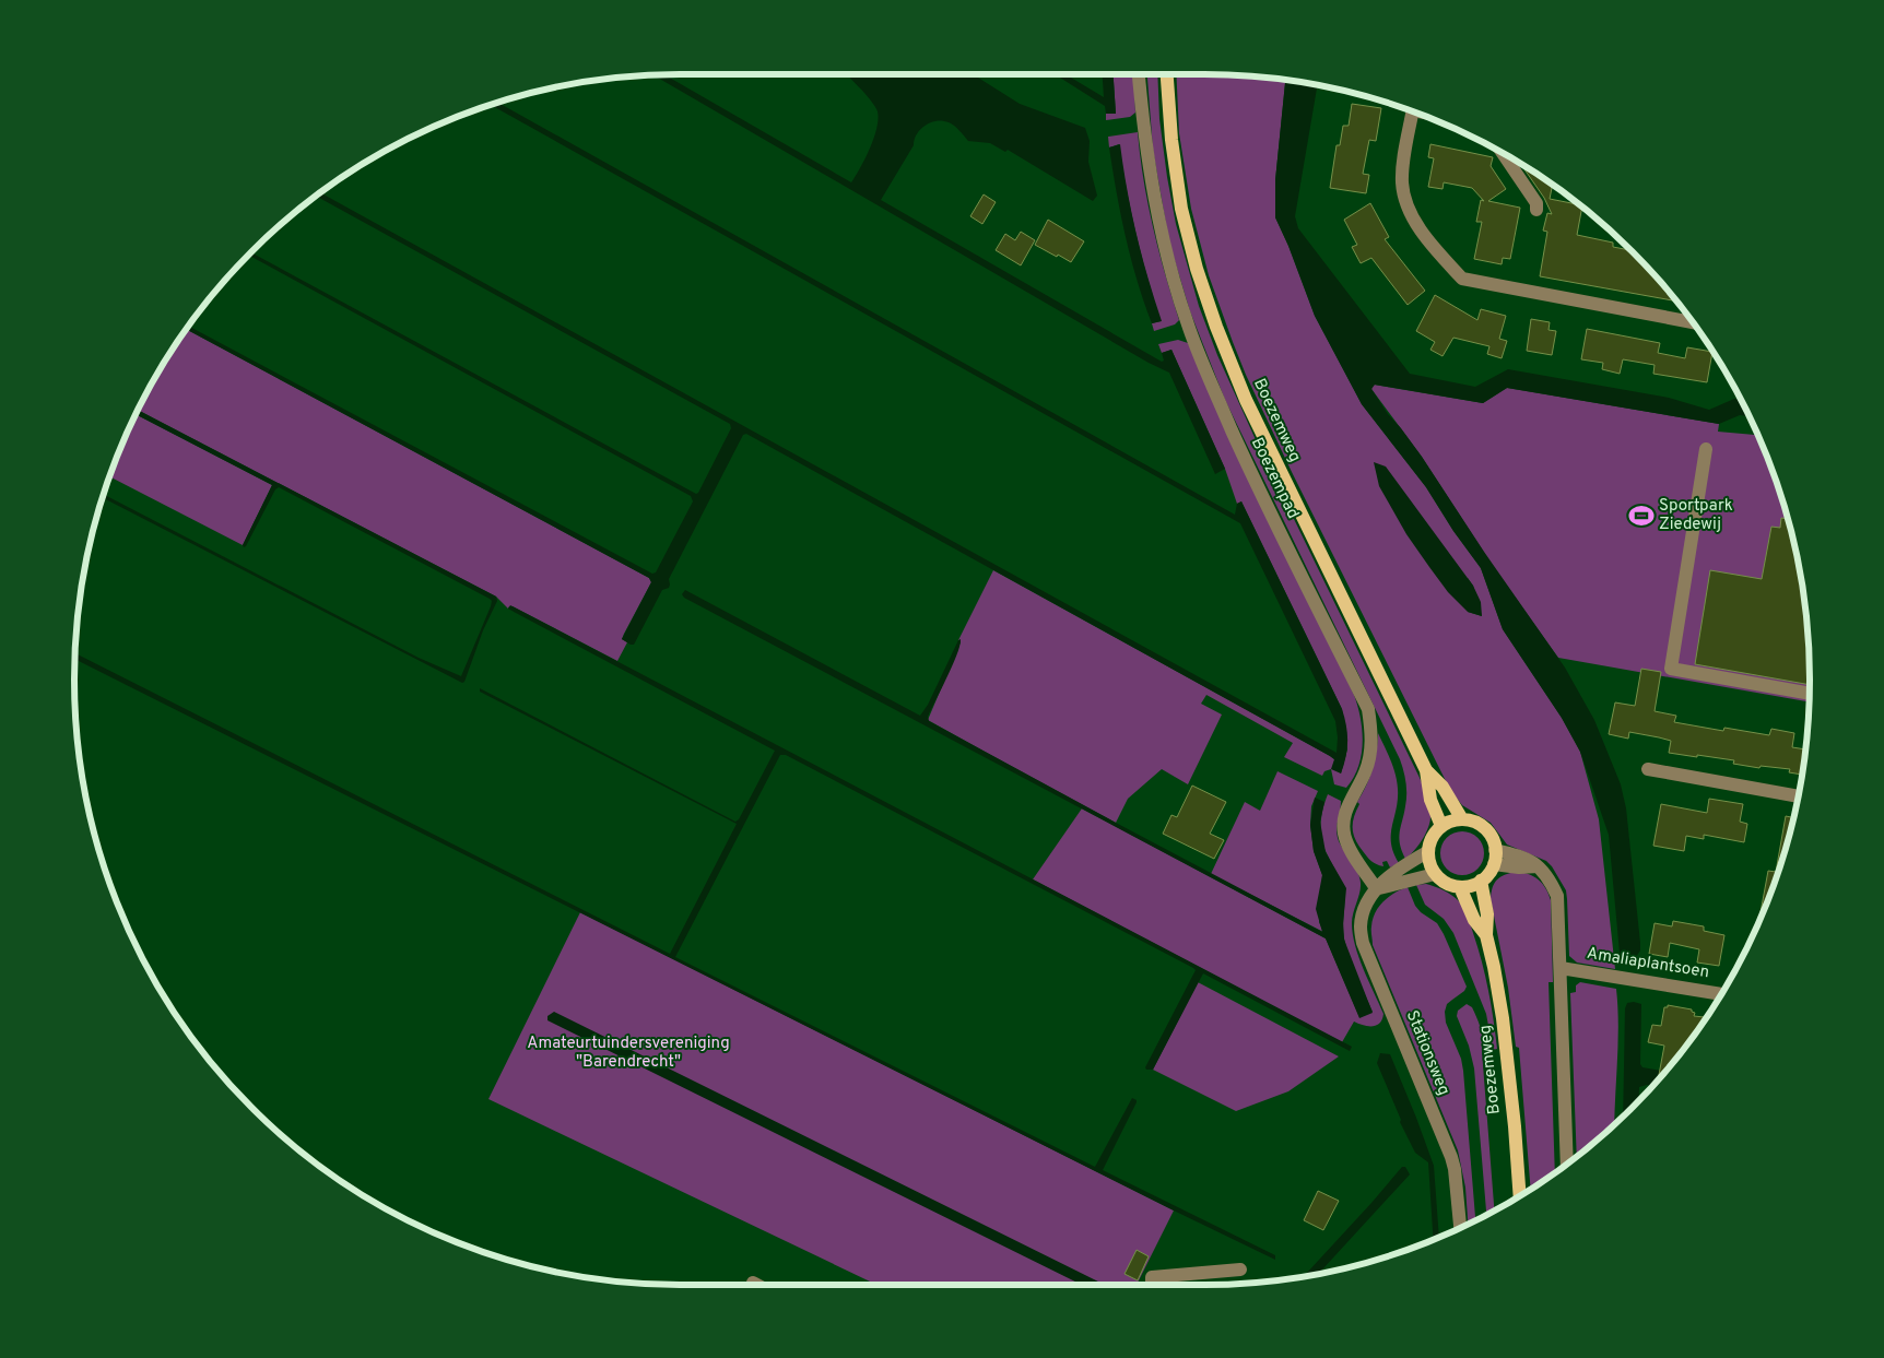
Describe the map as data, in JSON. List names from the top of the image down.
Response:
{
  "streets": {
    "main road": ["Boezemweg"],
    "street": ["Boezempad", "Amaliaplantsoen", "Stationsweg"]
  },
  "crossings": [
    ["Boezemweg", "Stationsweg"],
    ["Boezempad", "Stationsweg"]
  ],
  "parks": ["Amateurtuindersvereniging \"Barendrecht\""],
  "places": {
    "sports": ["Sportpark Ziedewij"]
  }
}
